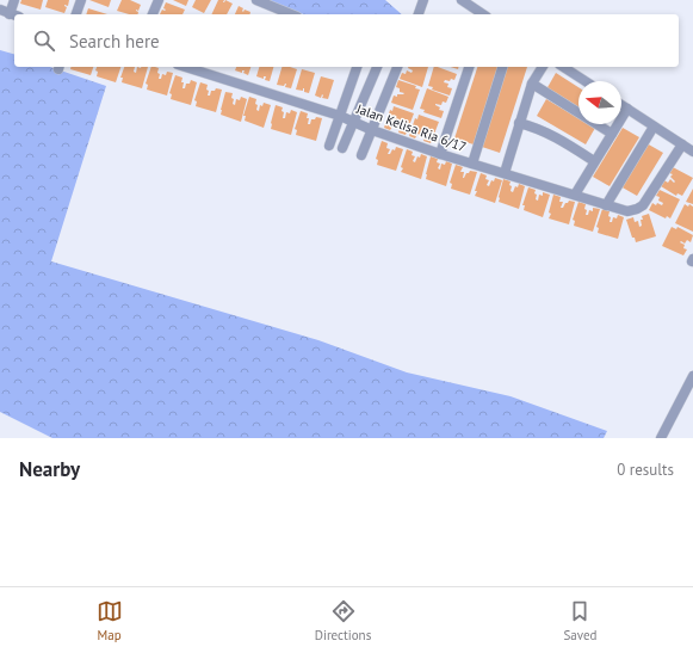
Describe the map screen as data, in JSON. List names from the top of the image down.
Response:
{
  "streets": {
    "street": ["Jalan Kelisa Ria 6/17"]
  },
  "north": "left",
  "page": {
    "search": "Search here",
    "heading": ["Nearby", "0 results"],
    "nav": ["Map", "Directions", "Saved"]
  }
}
